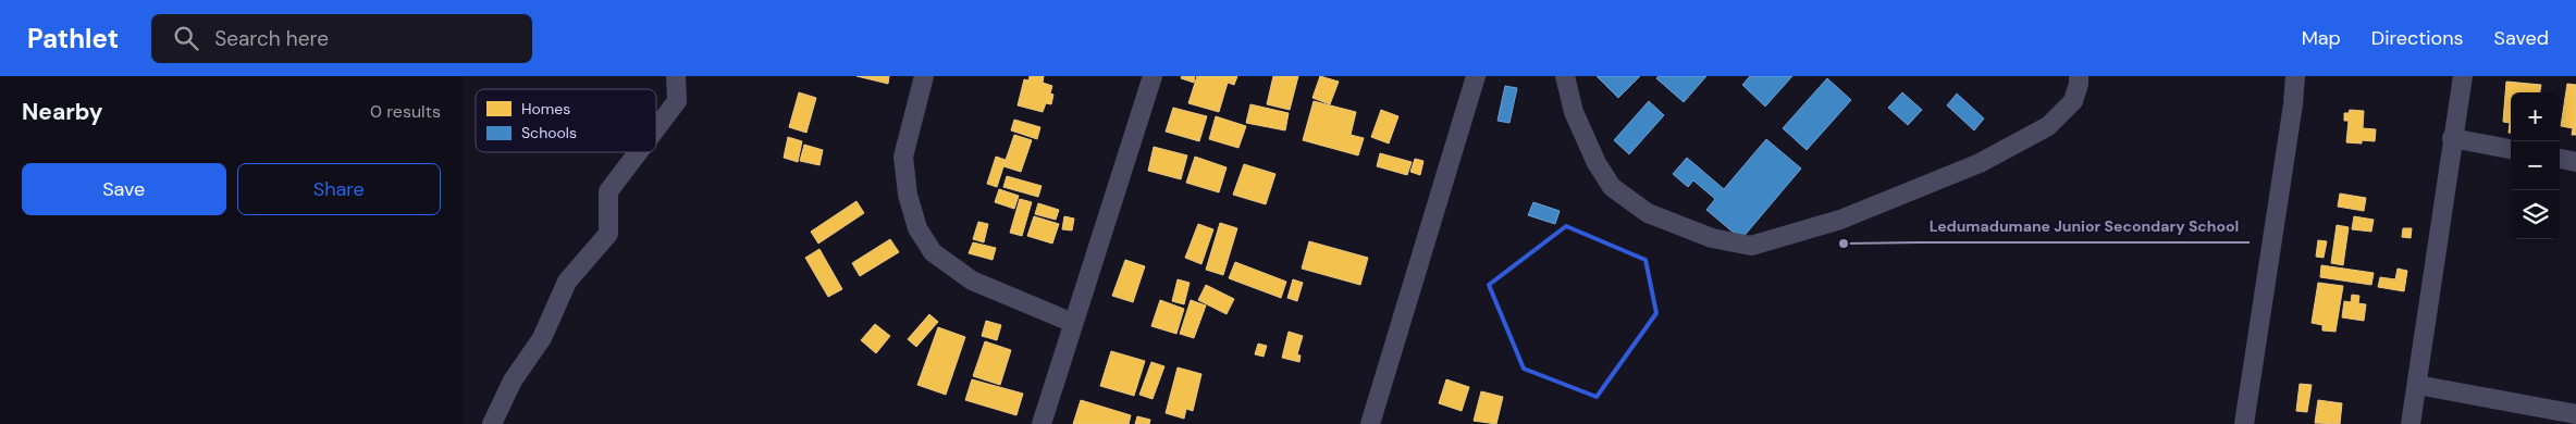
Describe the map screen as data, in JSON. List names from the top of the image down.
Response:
{
  "places": ["Ledumadumane Junior Secondary School"],
  "legend": ["Homes", "Schools"],
  "page": {
    "header": "Pathlet",
    "search": "Search here",
    "nav": ["Map", "Directions", "Saved"],
    "heading": ["Nearby", "0 results"],
    "map_buttons": ["+", "−"],
    "buttons": ["Save", "Share"]
  }
}
